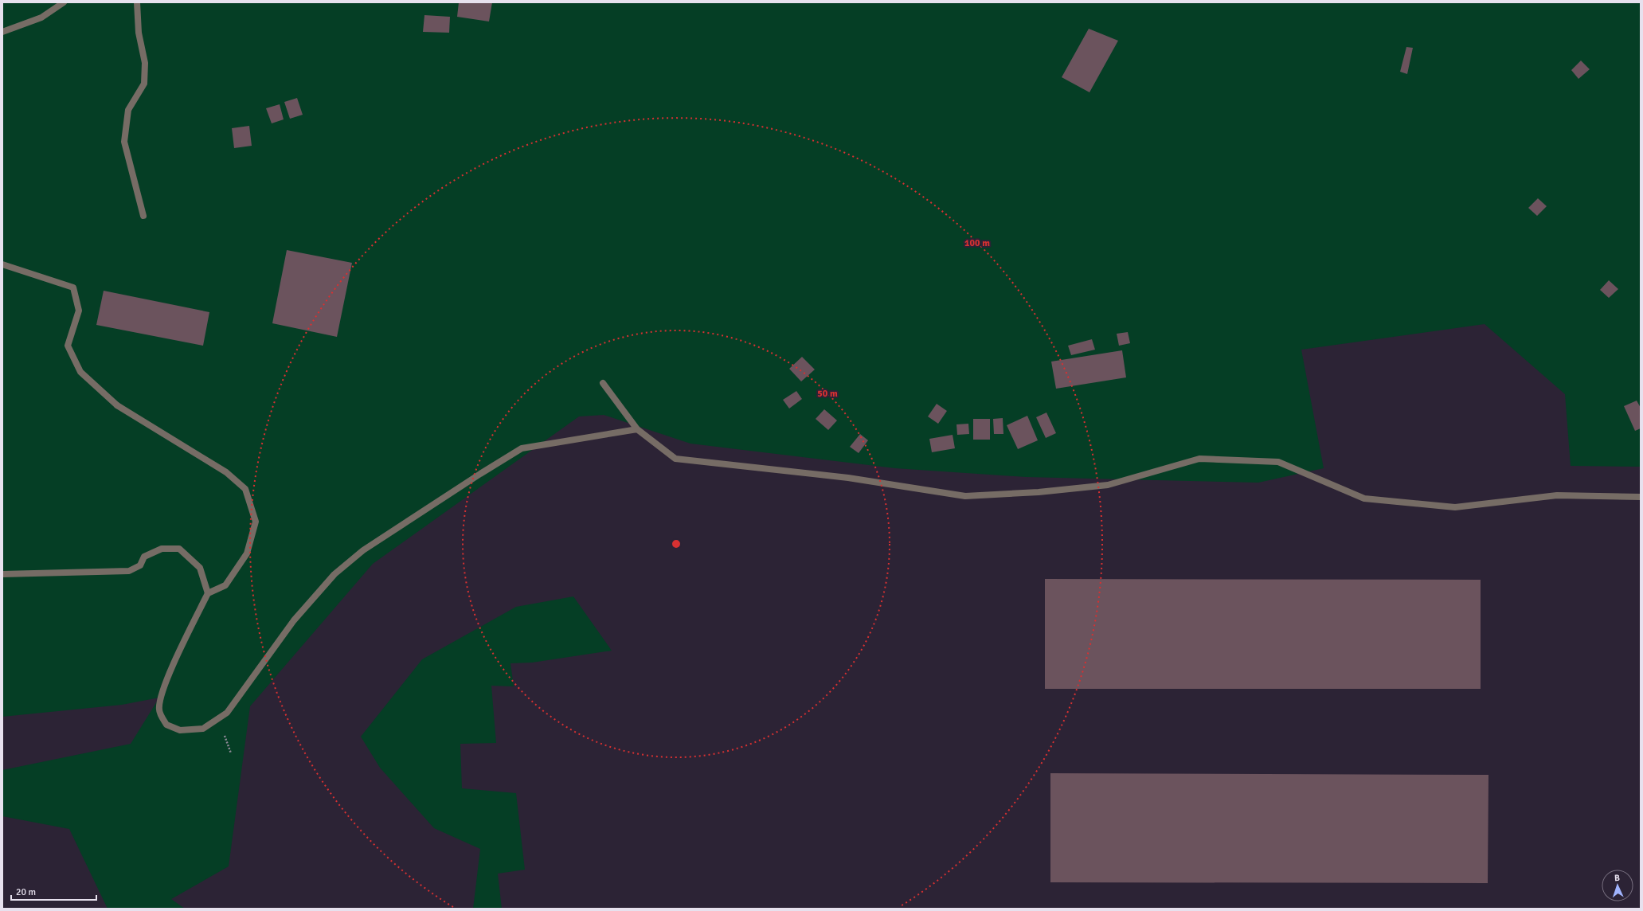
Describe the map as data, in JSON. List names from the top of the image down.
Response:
{
  "scale_bar": "20 m",
  "north": "top",
  "rings": ["100 m", "50 m"]
}
